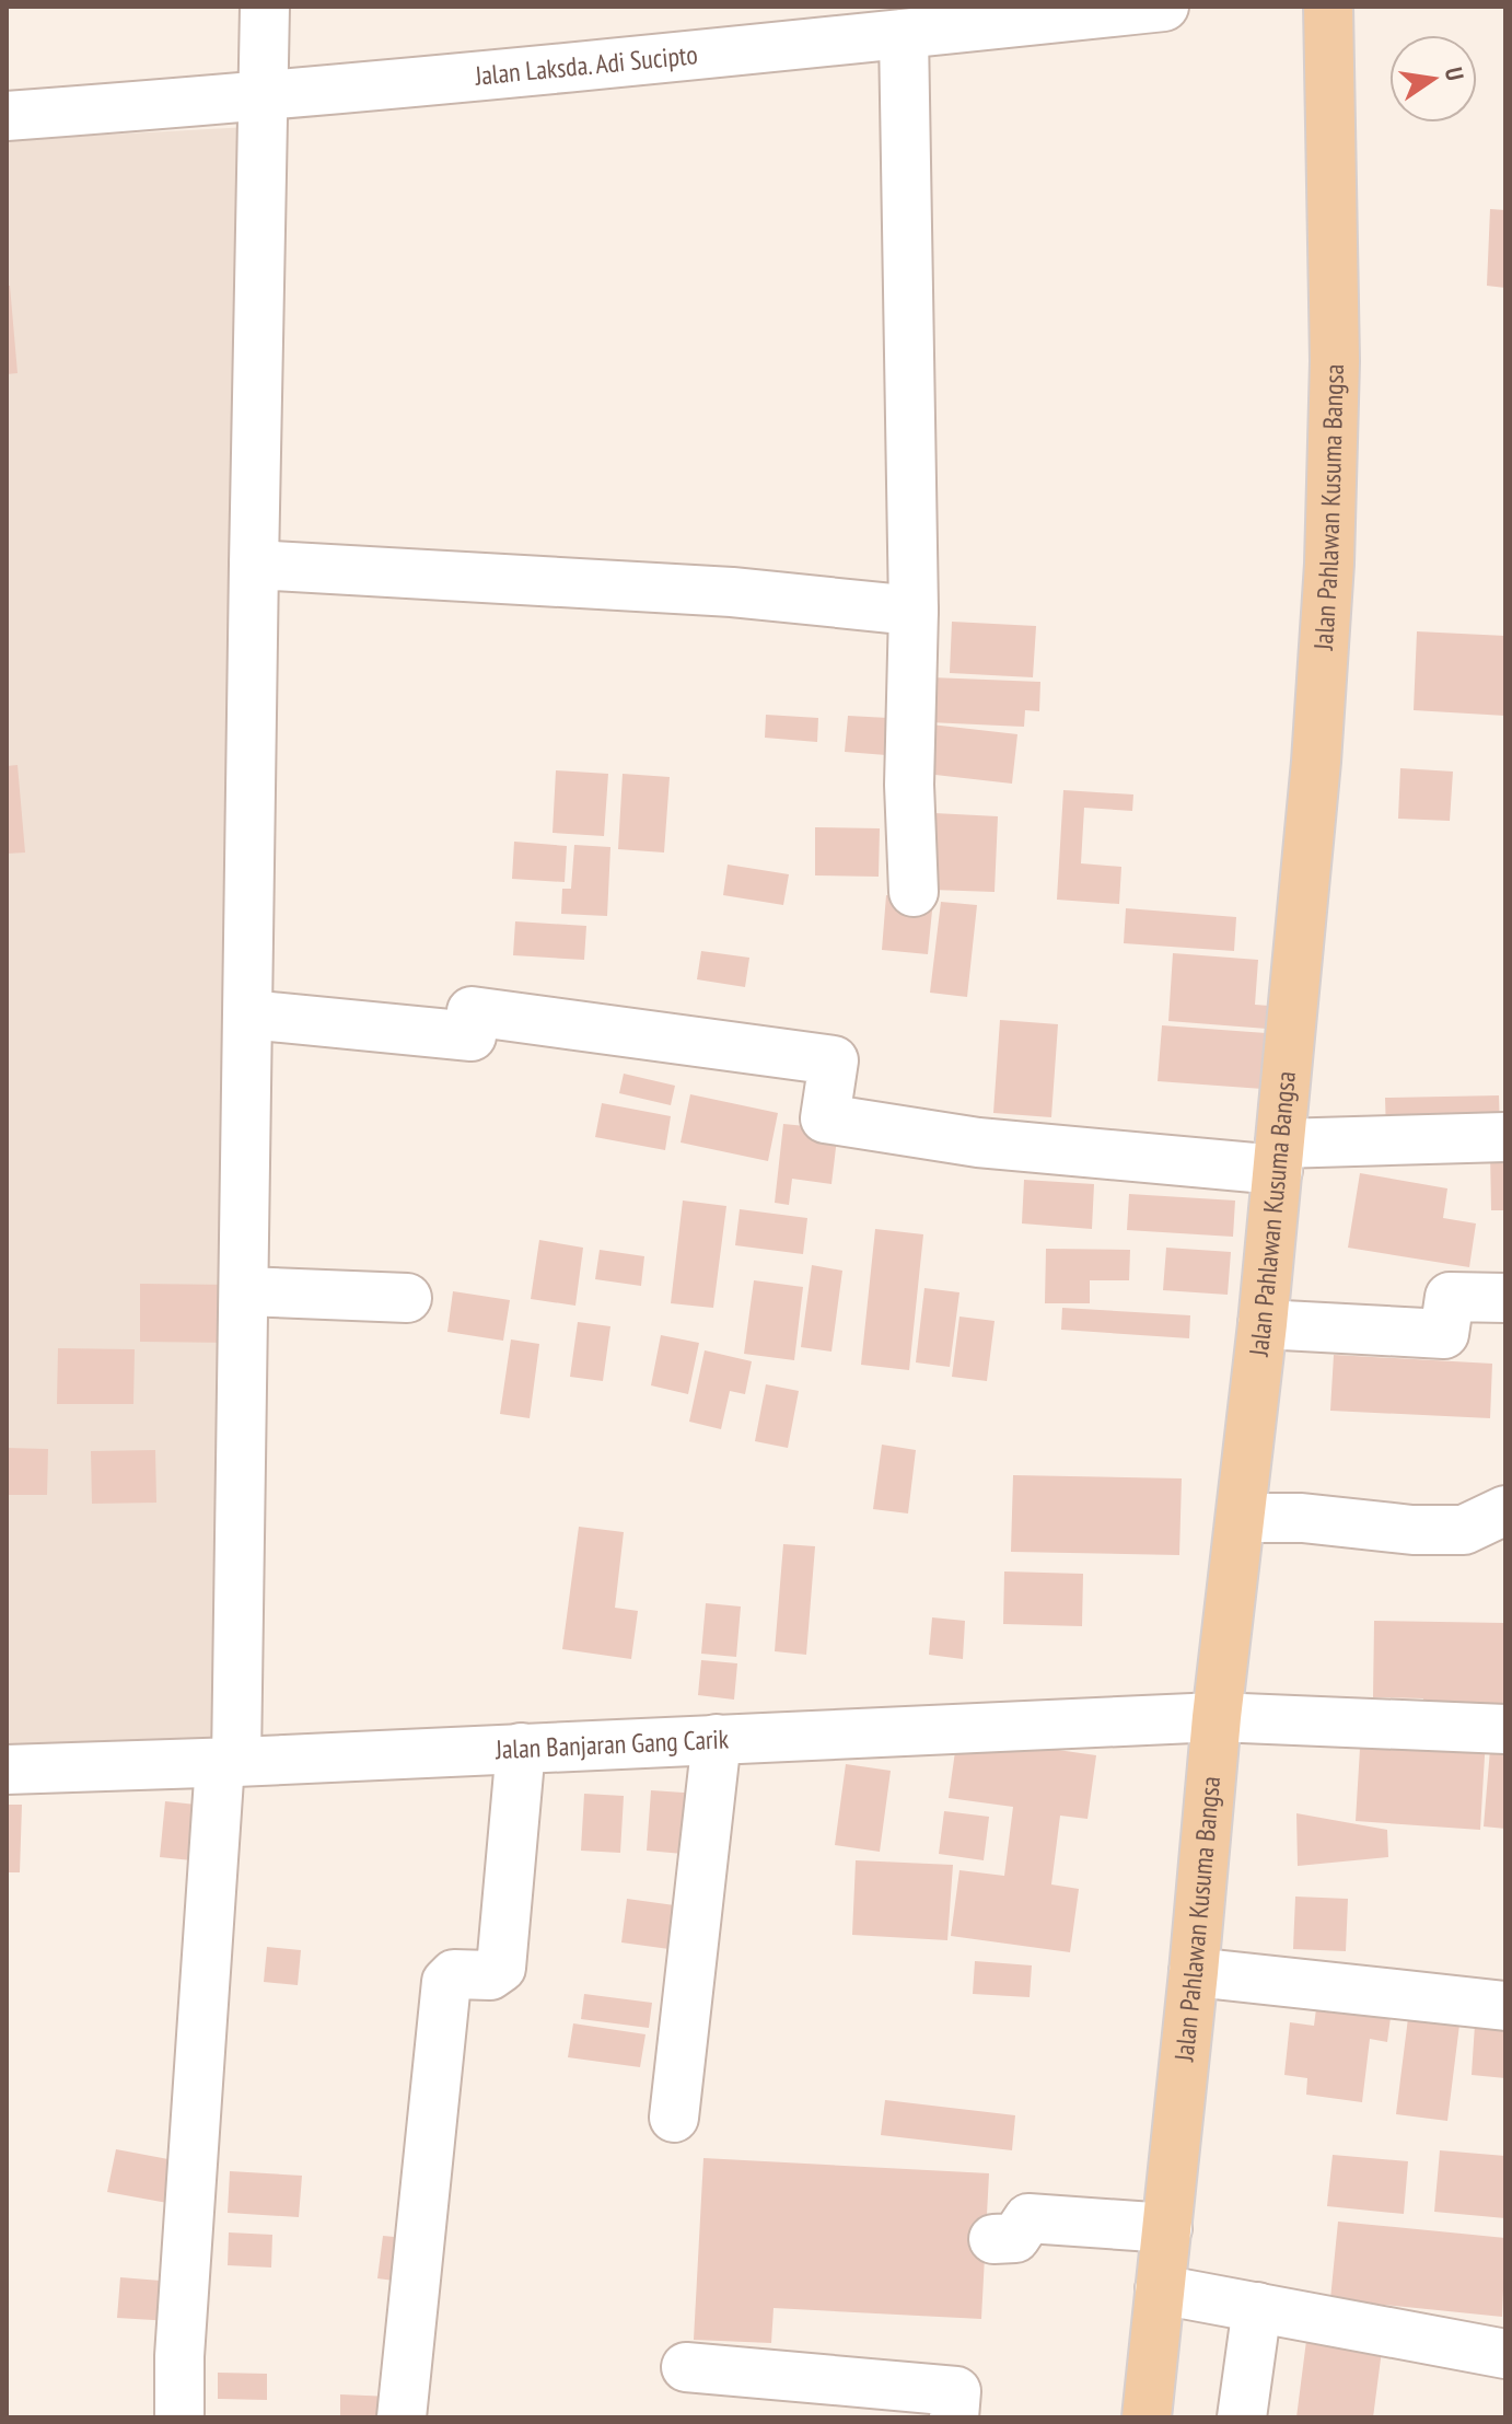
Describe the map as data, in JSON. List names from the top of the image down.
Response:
{
  "streets": {
    "main road": ["Jalan Pahlawan Kusuma Bangsa"],
    "street": ["Jalan Laksda. Adi Sucipto", "Jalan Banjaran Gang Carik"]
  },
  "crossings": [
    ["Jalan Pahlawan Kusuma Bangsa", "Jalan Banjaran Gang Carik"]
  ],
  "north": "right"
}
